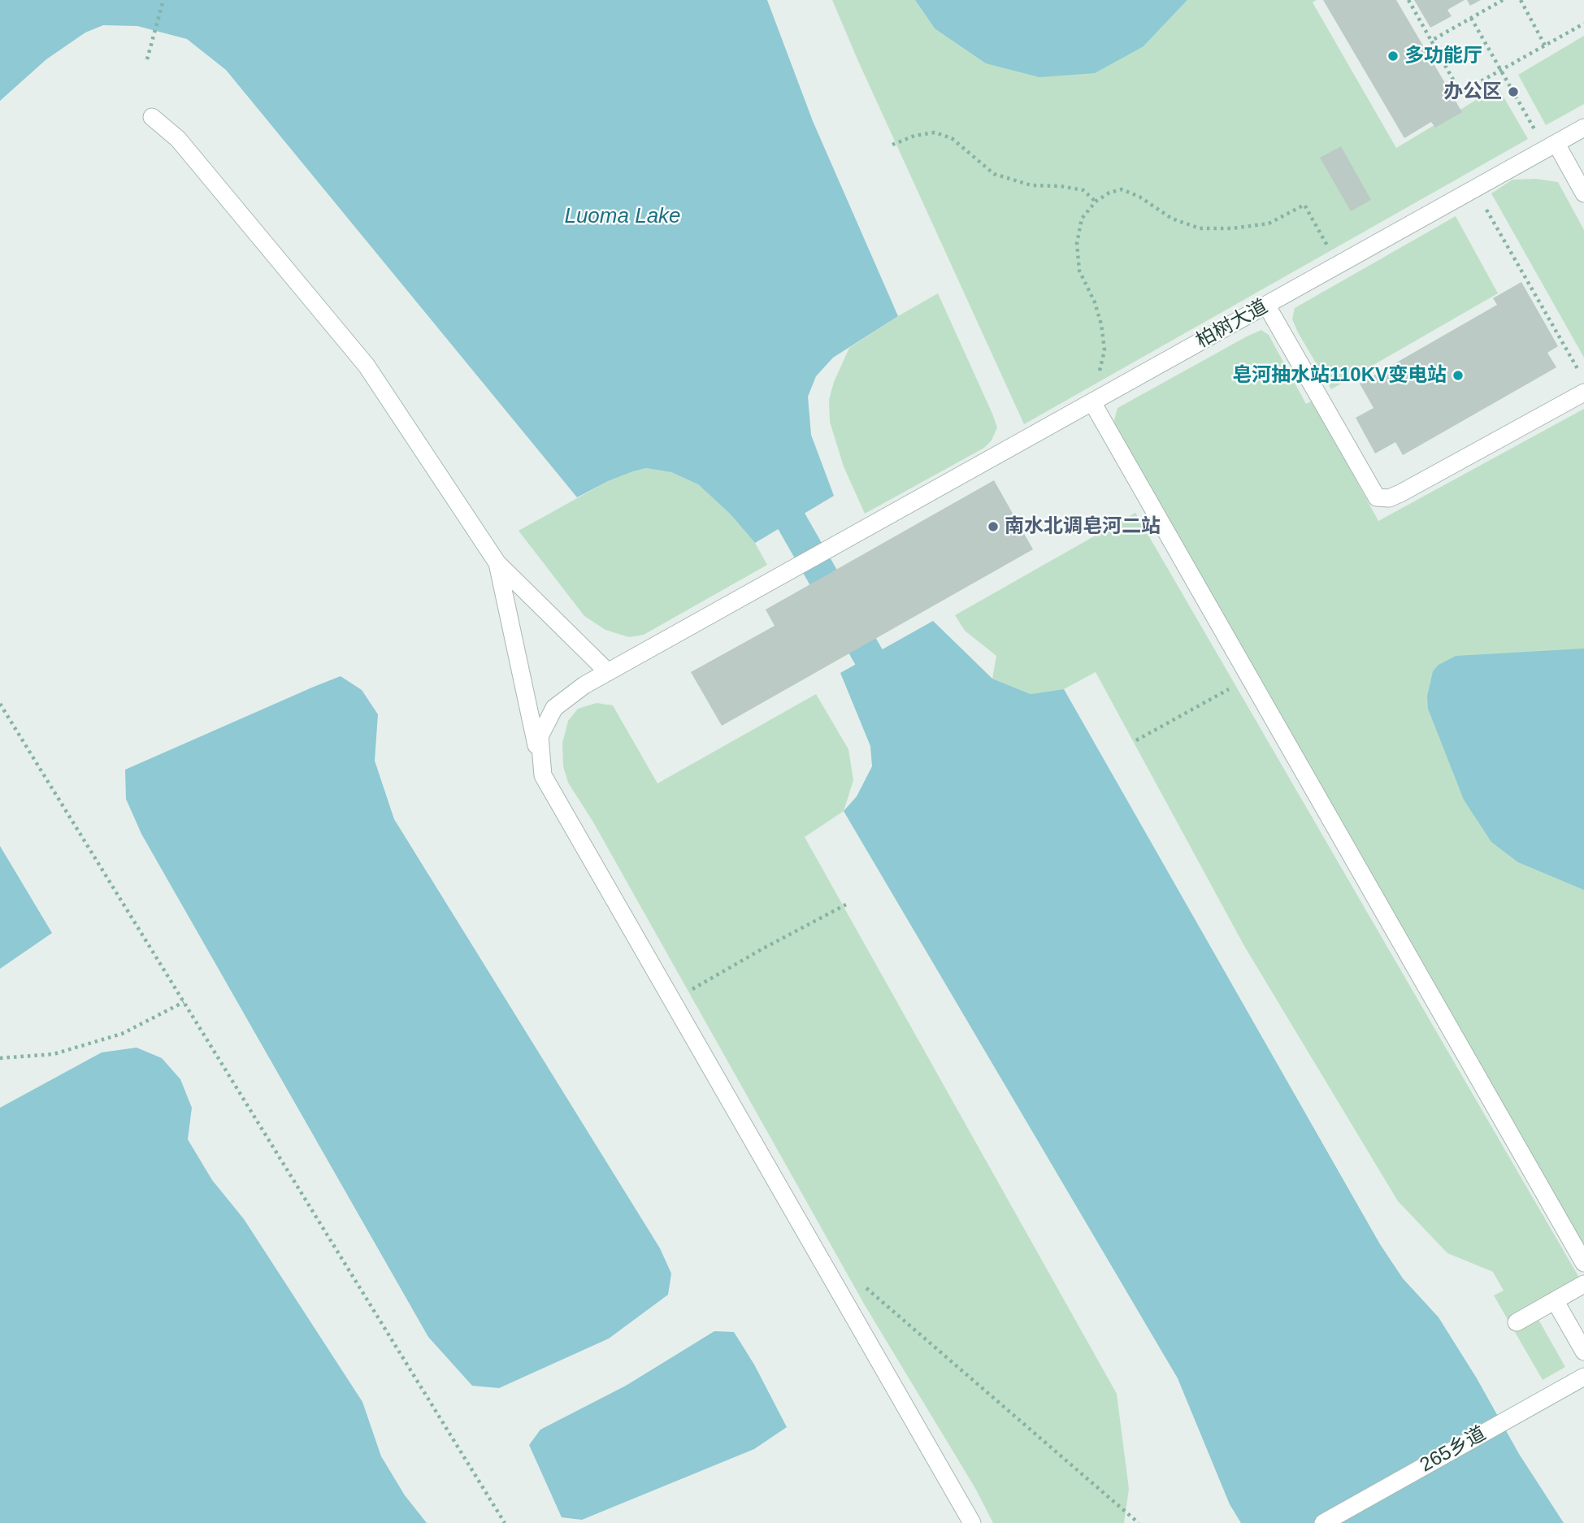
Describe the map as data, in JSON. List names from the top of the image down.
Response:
{
  "streets": {
    "street": ["柏树大道", "265乡道"]
  },
  "water": ["Luoma Lake"],
  "places": [
    "多功能厅",
    "办公区",
    "皂河抽水站110KV变电站",
    "南水北调皂河二站"
  ]
}
